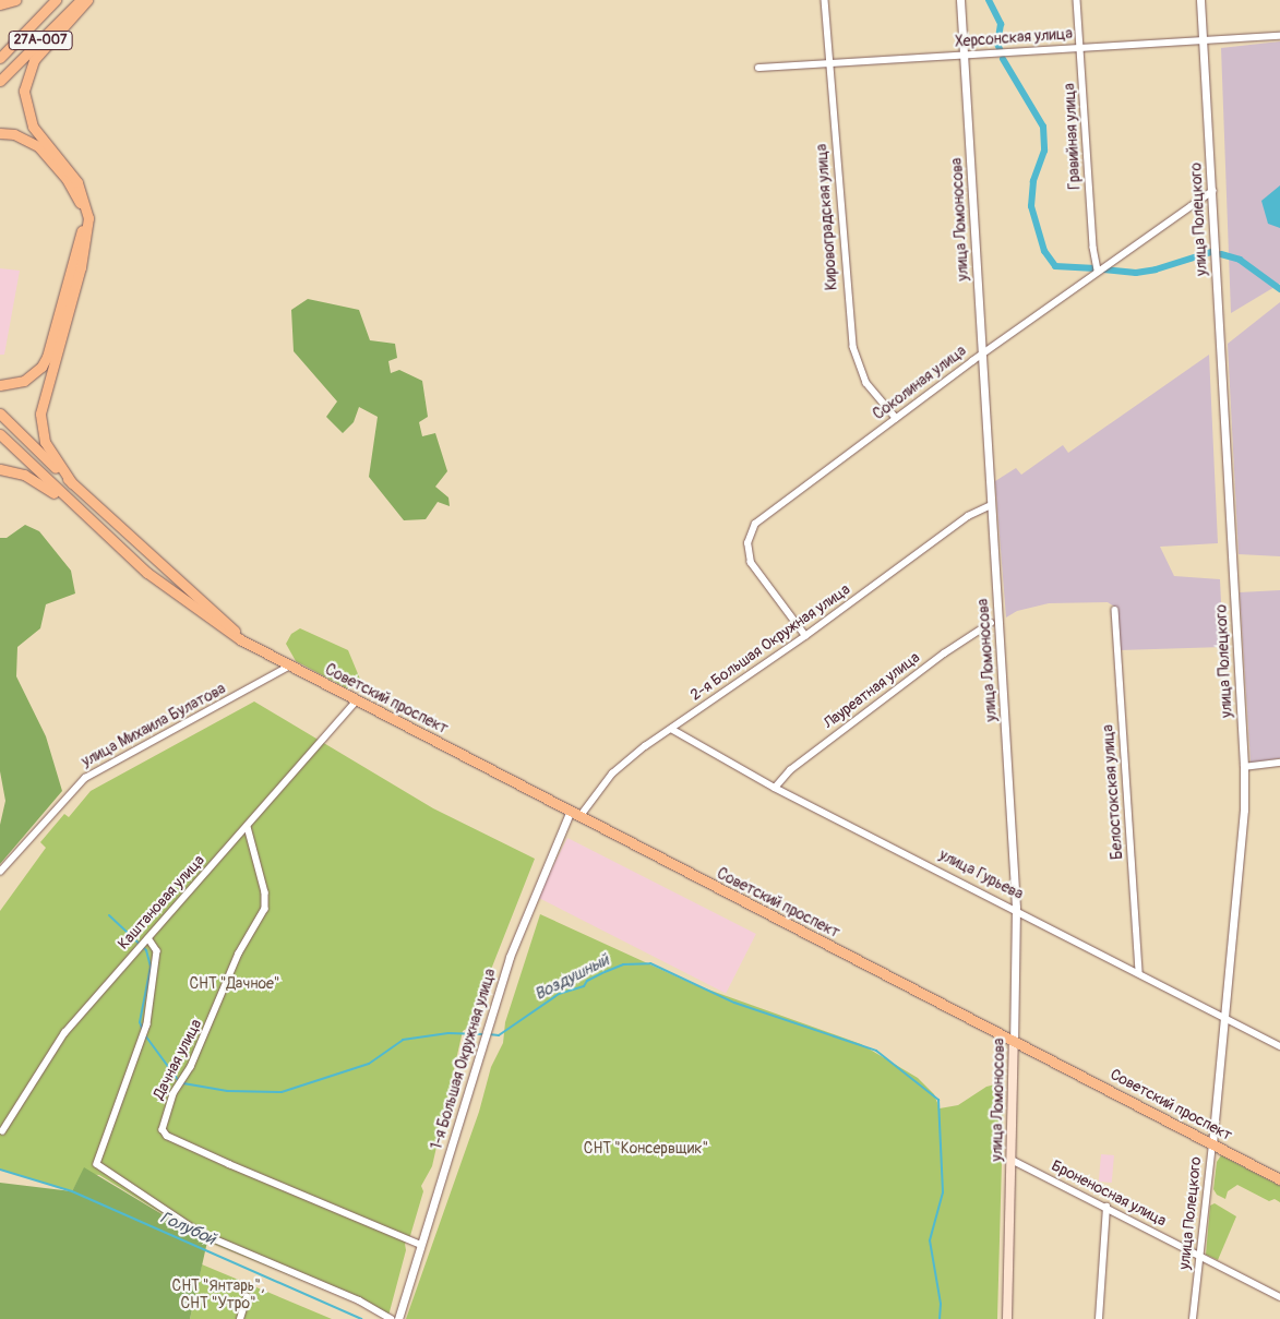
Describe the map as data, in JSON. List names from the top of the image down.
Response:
{
  "streets": {
    "main road": ["27А-007", "улица Ломоносова", "Советский проспект"],
    "street": [
      "Херсонская улица",
      "Гравийная улица",
      "Кировоградская улица",
      "улица Полецкого",
      "Соколиная улица",
      "2-я Большая Окружная улица",
      "Лауреатная улица",
      "улица Михаила Булатова",
      "Белостокская улица",
      "улица Гурьева",
      "Каштановая улица",
      "Дачная улица",
      "1-я Большая Окружная улица",
      "Броненосная улица"
    ]
  },
  "crossings": [
    ["Херсонская улица", "Гравийная улица"],
    ["Херсонская улица", "Кировоградская улица"],
    ["Херсонская улица", "улица Ломоносова"],
    ["Херсонская улица", "улица Полецкого"],
    ["Гравийная улица", "Соколиная улица"],
    ["Кировоградская улица", "Соколиная улица"],
    ["улица Ломоносова", "Соколиная улица"],
    ["улица Ломоносова", "2-я Большая Окружная улица"],
    ["улица Ломоносова", "Советский проспект"],
    ["улица Ломоносова", "улица Гурьева"],
    ["улица Ломоносова", "Броненосная улица"],
    ["улица Полецкого", "Соколиная улица"],
    ["улица Полецкого", "Советский проспект"],
    ["улица Полецкого", "улица Гурьева"],
    ["улица Полецкого", "Броненосная улица"],
    ["Соколиная улица", "2-я Большая Окружная улица"],
    ["2-я Большая Окружная улица", "Советский проспект"],
    ["2-я Большая Окружная улица", "улица Гурьева"],
    ["Лауреатная улица", "улица Гурьева"],
    ["Советский проспект", "улица Михаила Булатова"],
    ["Советский проспект", "Каштановая улица"],
    ["Советский проспект", "1-я Большая Окружная улица"],
    ["Белостокская улица", "улица Гурьева"],
    ["Каштановая улица", "Дачная улица"],
    ["Дачная улица", "1-я Большая Окружная улица"]
  ],
  "water": ["Воздушный", "Голубой"],
  "parks": ["СНТ \"Дачное\"", "СНТ \"Консервщик\"", "СНТ \"Янтарь\", СНТ \"Утро\""]
}
